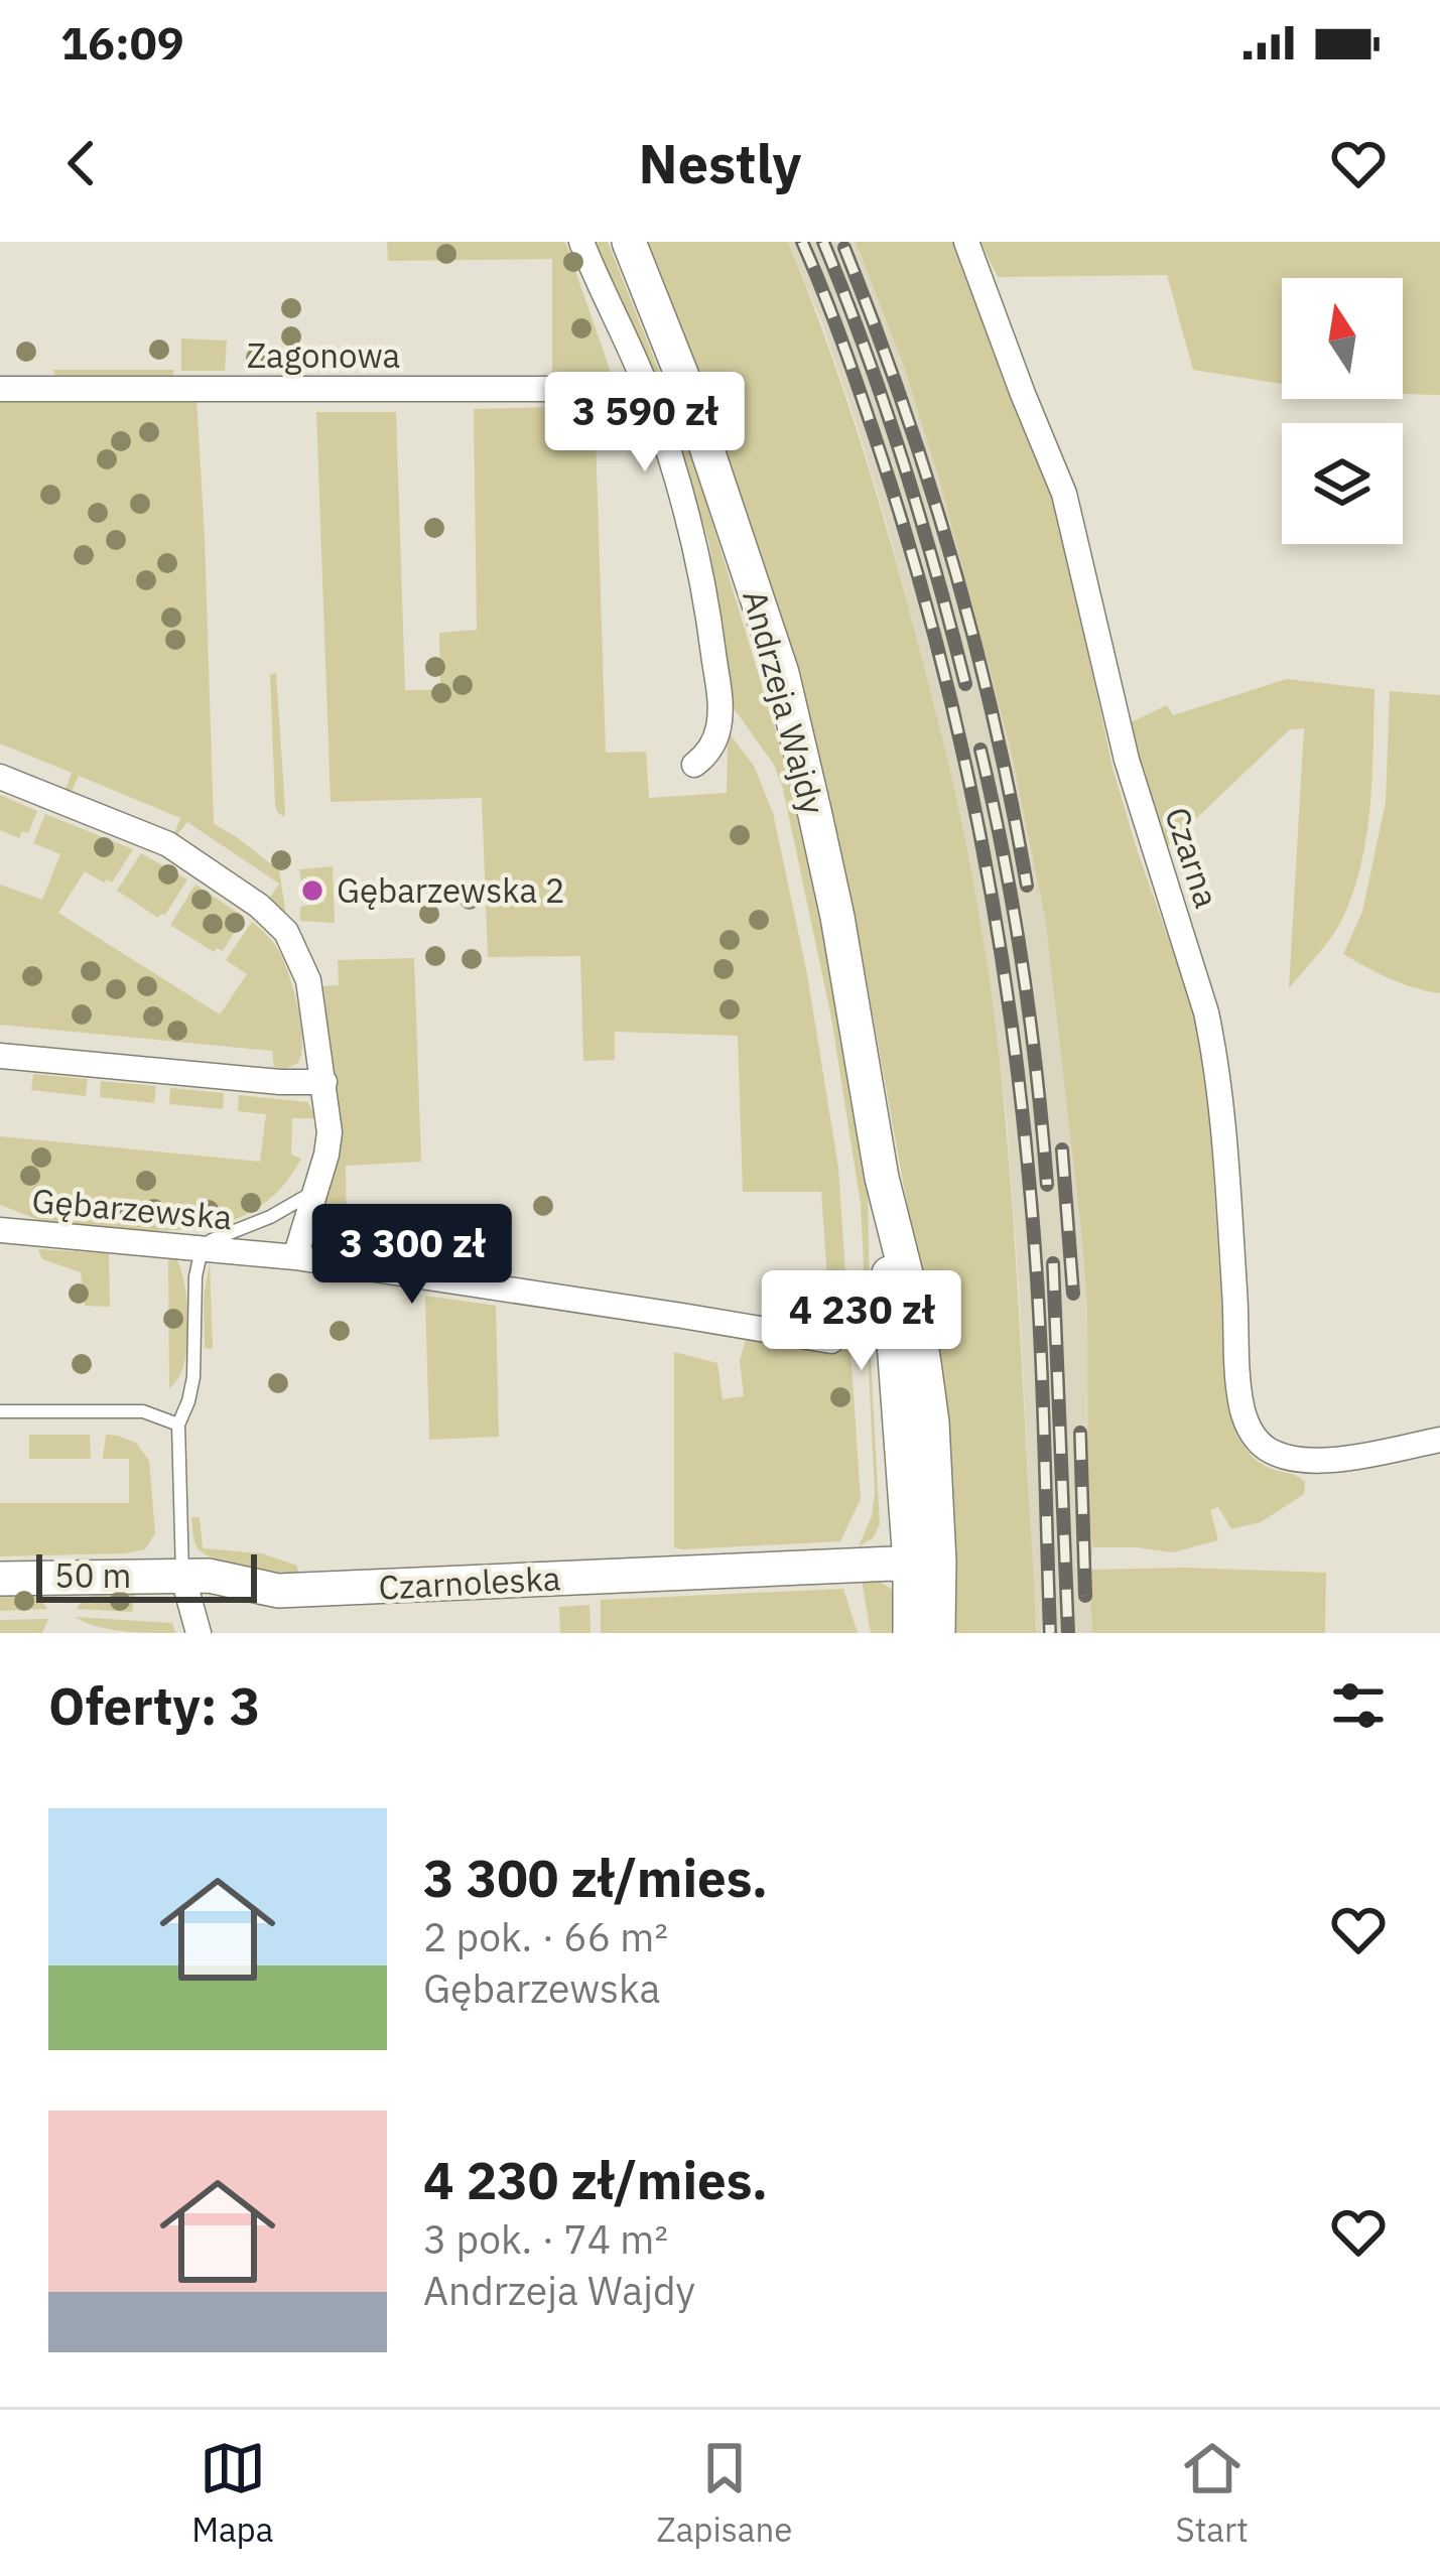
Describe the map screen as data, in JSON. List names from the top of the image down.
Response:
{
  "streets": {
    "main road": ["Andrzeja Wajdy", "Czarnoleska"],
    "street": ["Zagonowa", "Czarna", "Gębarzewska"]
  },
  "crossings": [
    ["Andrzeja Wajdy", "Czarnoleska"]
  ],
  "places": ["Gębarzewska 2"],
  "scale_bar": "50 m",
  "north": "top",
  "page": {
    "status": "16:09",
    "header": "Nestly",
    "price": ["3 590 zł", "3 300 zł", "4 230 zł"],
    "scale": "50 m",
    "heading": "Oferty: 3",
    "list": [
      {
        "name": "3 300 zł/mies.",
        "note": "2 pok. · 66 m² · Gębarzewska"
      },
      {
        "name": "4 230 zł/mies.",
        "note": "3 pok. · 74 m² · Andrzeja Wajdy"
      }
    ],
    "tabs": ["Mapa", "Zapisane", "Start"]
  }
}
